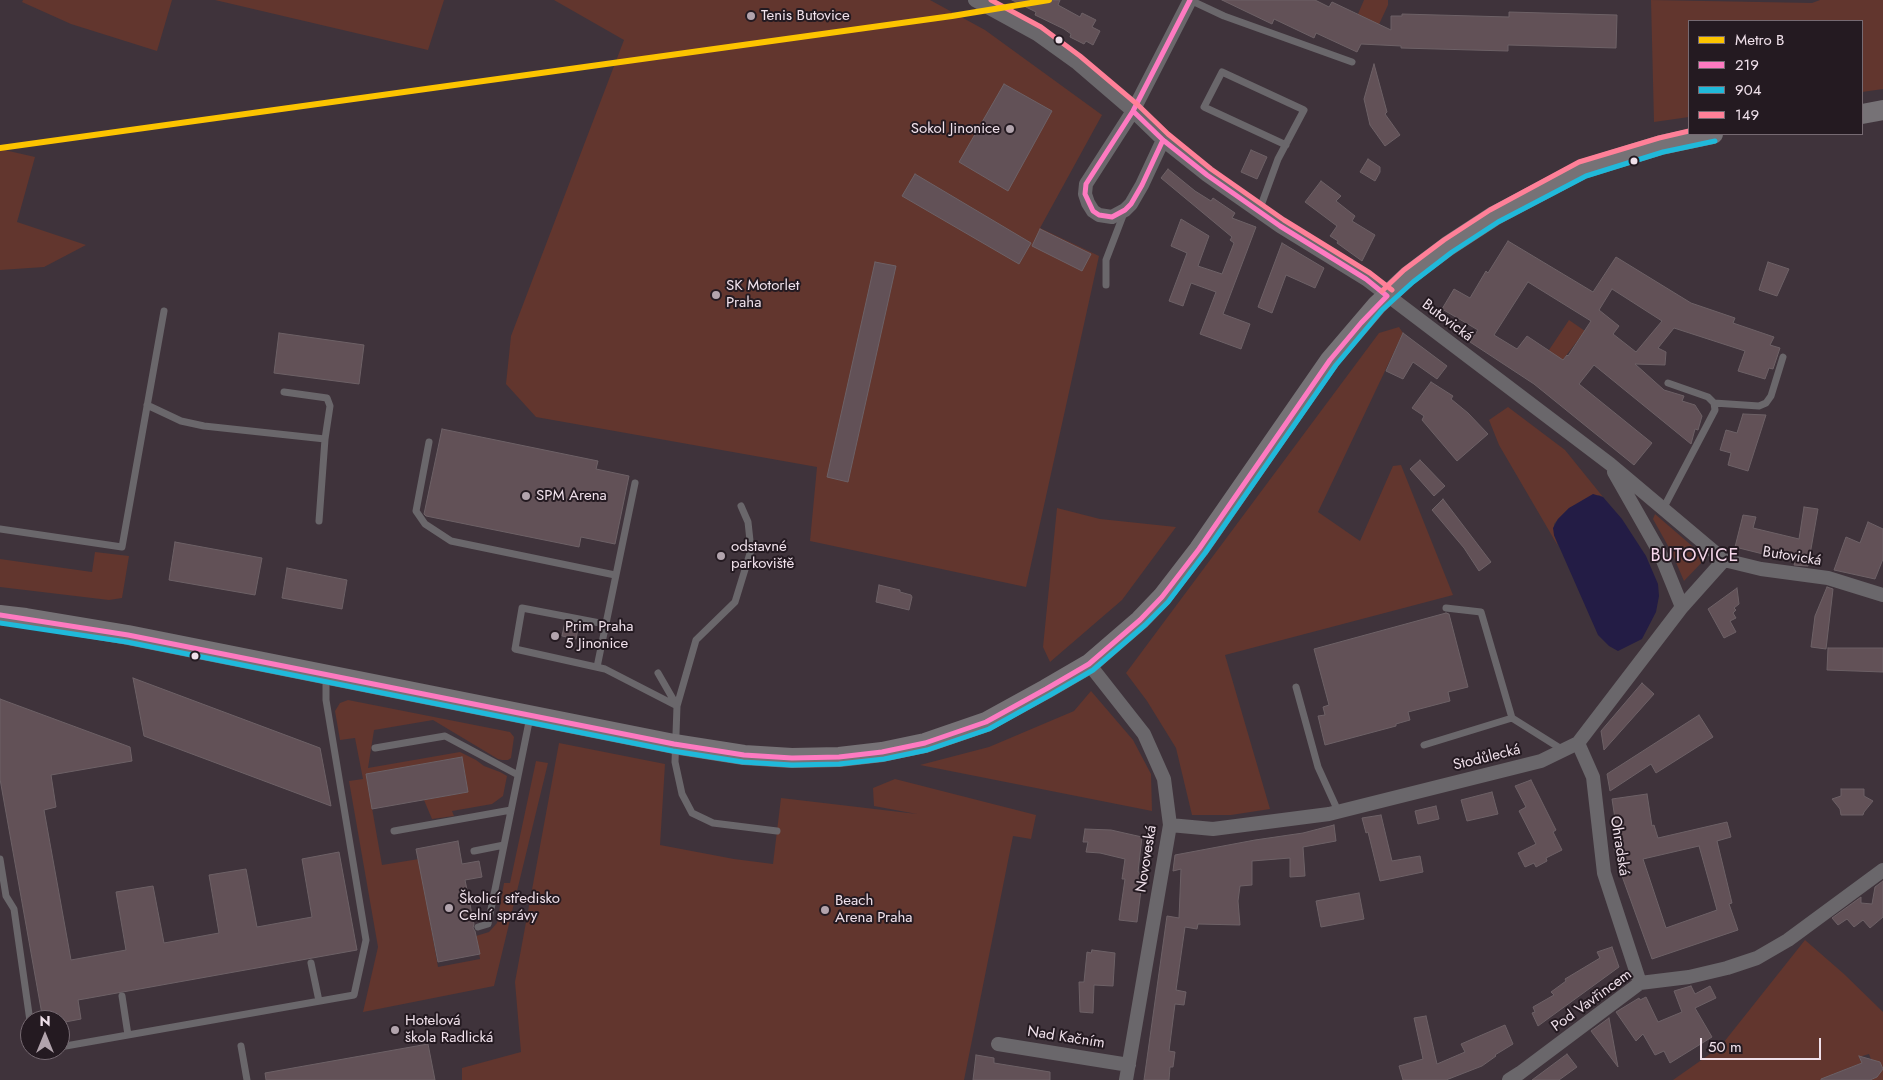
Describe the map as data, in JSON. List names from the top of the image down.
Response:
{
  "streets": {
    "street": [
      "Butovická",
      "Stodůlecká",
      "Ohradská",
      "Novoveská",
      "Pod Vavřincem",
      "Nad Kačním"
    ]
  },
  "crossings": [
    ["Butovická", "Stodůlecká"],
    ["Stodůlecká", "Ohradská"],
    ["Stodůlecká", "Novoveská"],
    ["Ohradská", "Pod Vavřincem"],
    ["Novoveská", "Nad Kačním"]
  ],
  "districts": ["BUTOVICE"],
  "places": [
    "Tenis Butovice",
    "Sokol Jinonice",
    "SK Motorlet Praha",
    "SPM Arena",
    "odstavné parkoviště",
    "Prim Praha 5 Jinonice",
    "Školicí středisko Celní správy",
    "Beach Arena Praha",
    "Hotelová škola Radlická"
  ],
  "lines": [
    "metro line B",
    "transit line 219",
    "transit line 149",
    "transit line 904"
  ],
  "legend": [
    "Metro B",
    "219",
    "904",
    "149"
  ],
  "scale_bar": "50 m",
  "north": "top"
}
